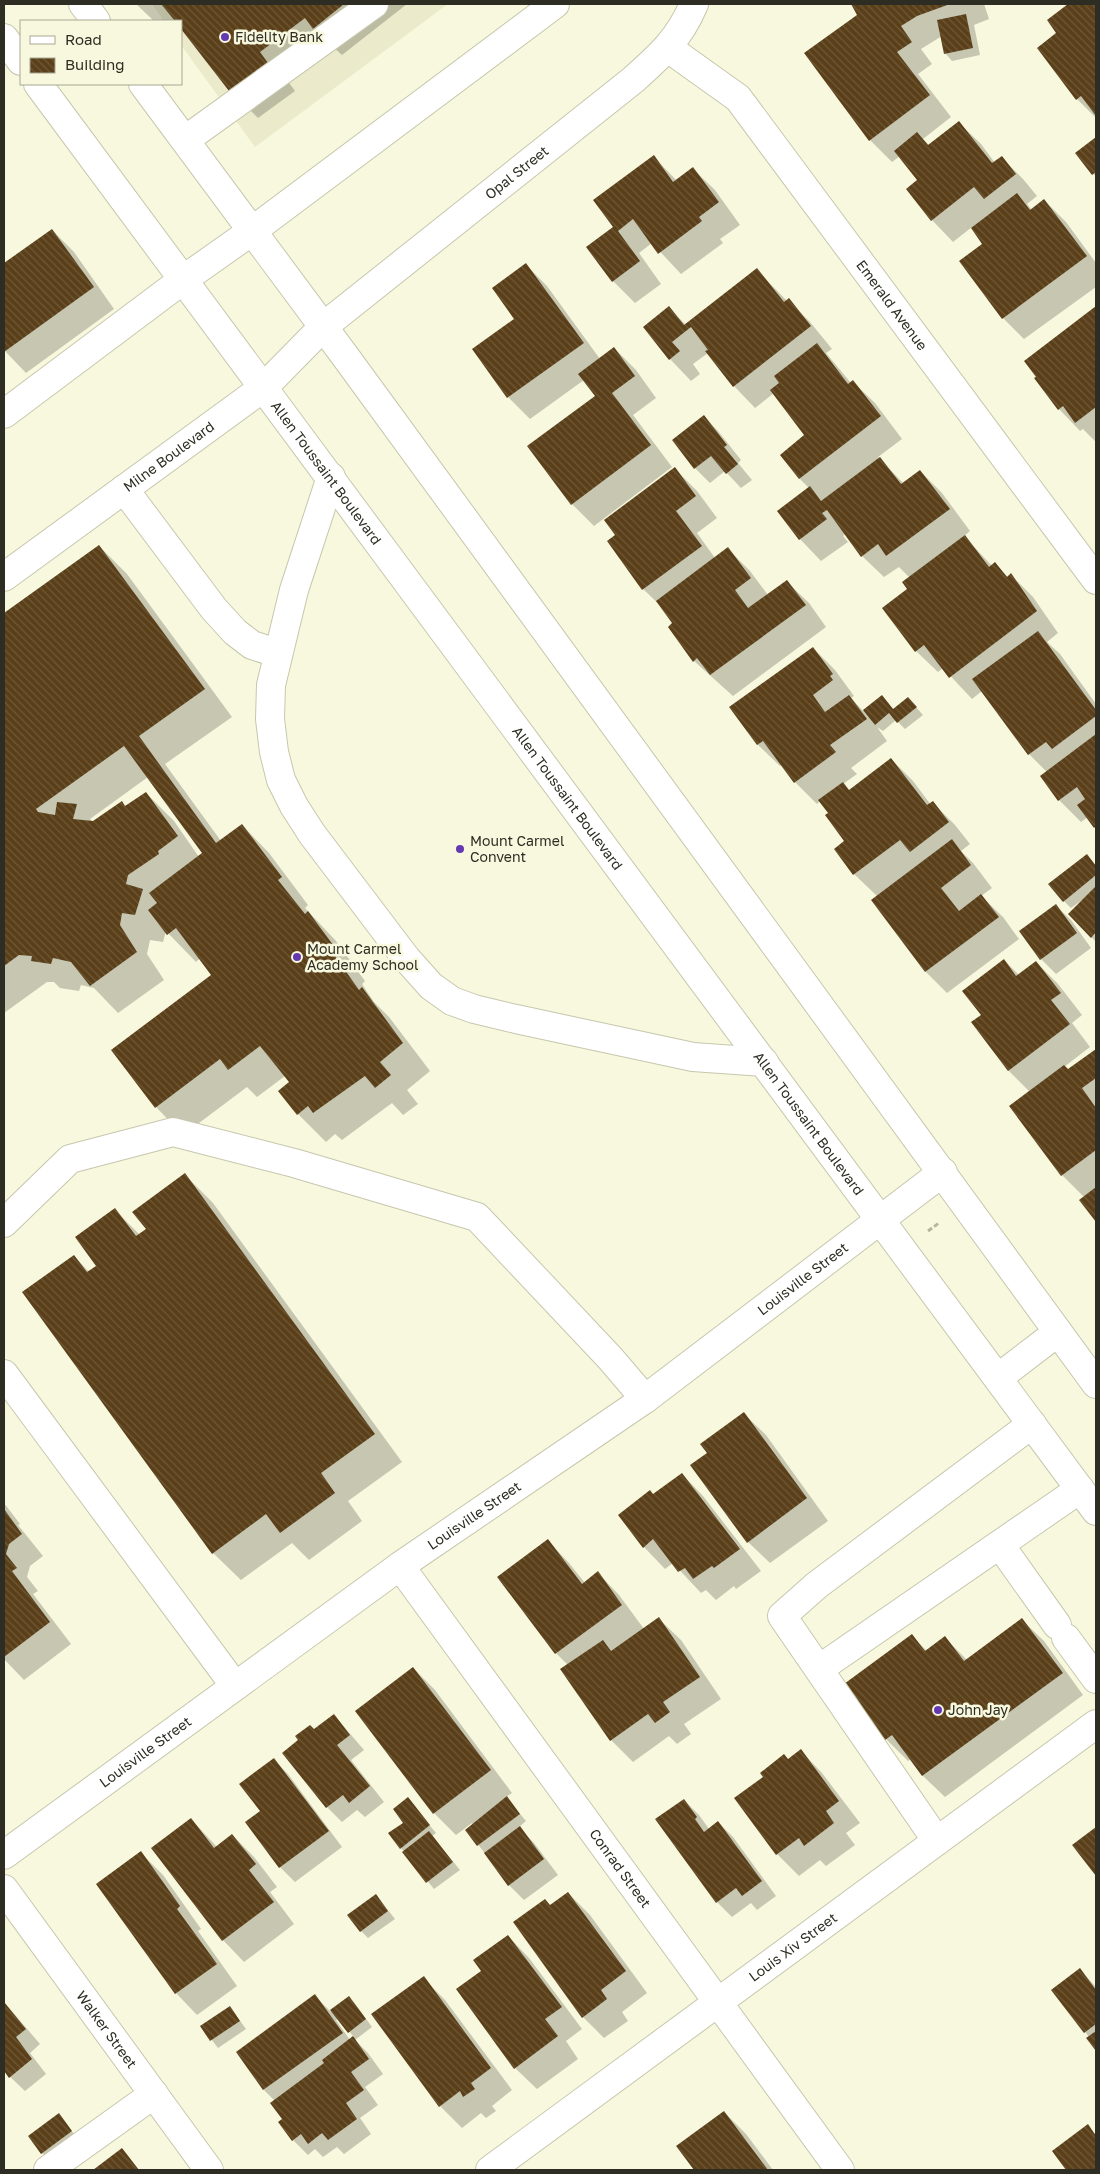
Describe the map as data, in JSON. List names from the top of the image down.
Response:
{
  "streets": {
    "street": [
      "Opal Street",
      "Emerald Avenue",
      "Milne Boulevard",
      "Allen Toussaint Boulevard",
      "Louisville Street",
      "Conrad Street",
      "Louis Xiv Street",
      "Walker Street"
    ]
  },
  "crossings": [
    ["Opal Street", "Emerald Avenue"],
    ["Opal Street", "Milne Boulevard"],
    ["Milne Boulevard", "Allen Toussaint Boulevard"],
    ["Allen Toussaint Boulevard", "Louisville Street"],
    ["Louisville Street", "Conrad Street"],
    ["Conrad Street", "Louis Xiv Street"]
  ],
  "places": [
    "Fidelity Bank",
    "Mount Carmel Convent",
    "Mount Carmel Academy School",
    "John Jay"
  ],
  "legend": ["Road", "Building"]
}
